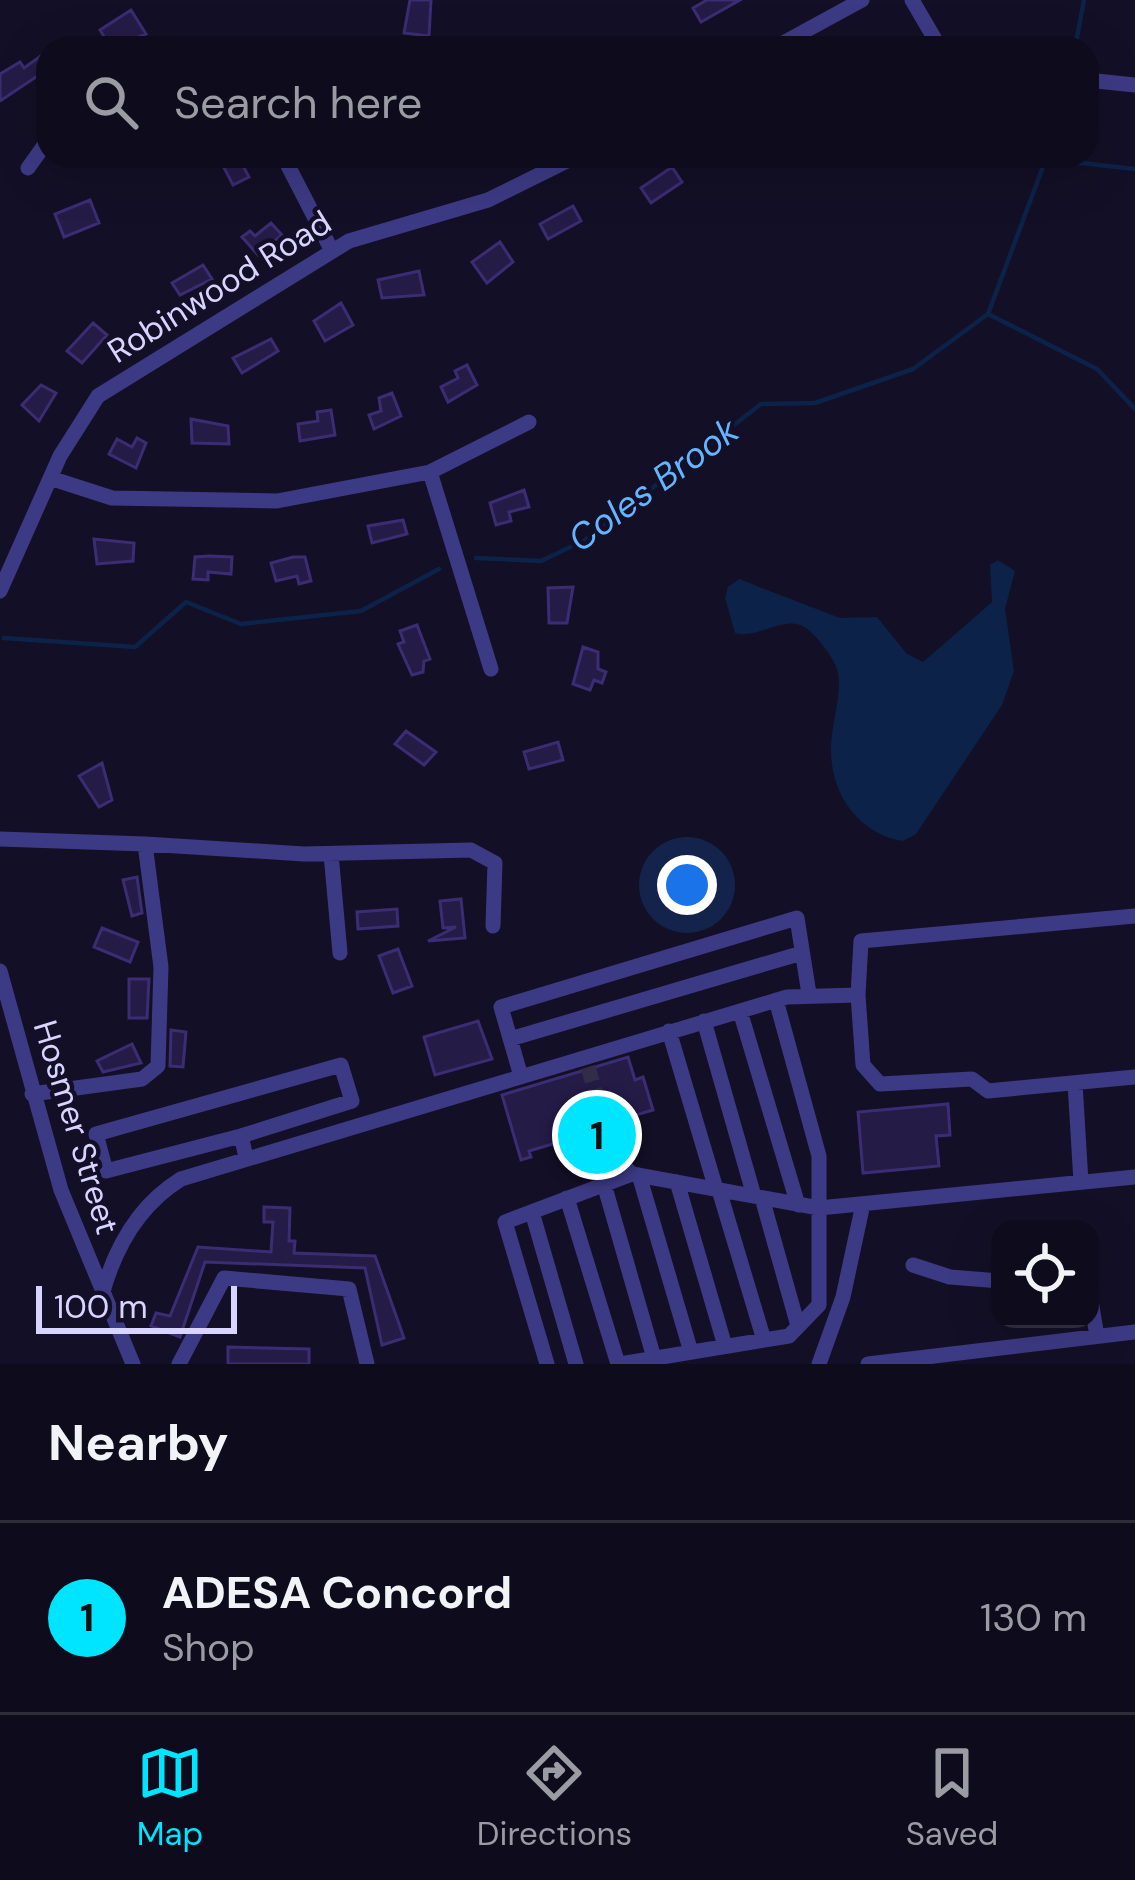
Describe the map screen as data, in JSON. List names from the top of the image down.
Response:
{
  "streets": {
    "street": ["Robinwood Road", "Hosmer Street"]
  },
  "water": ["Coles Brook"],
  "scale_bar": "100 m",
  "page": {
    "search": "Search here",
    "pins": "1",
    "scale": "100 m",
    "heading": "Nearby",
    "list": [
      {
        "mark": "1",
        "name": "ADESA Concord",
        "note": "Shop",
        "value": "130 m"
      }
    ],
    "nav": ["Map", "Directions", "Saved"]
  }
}
